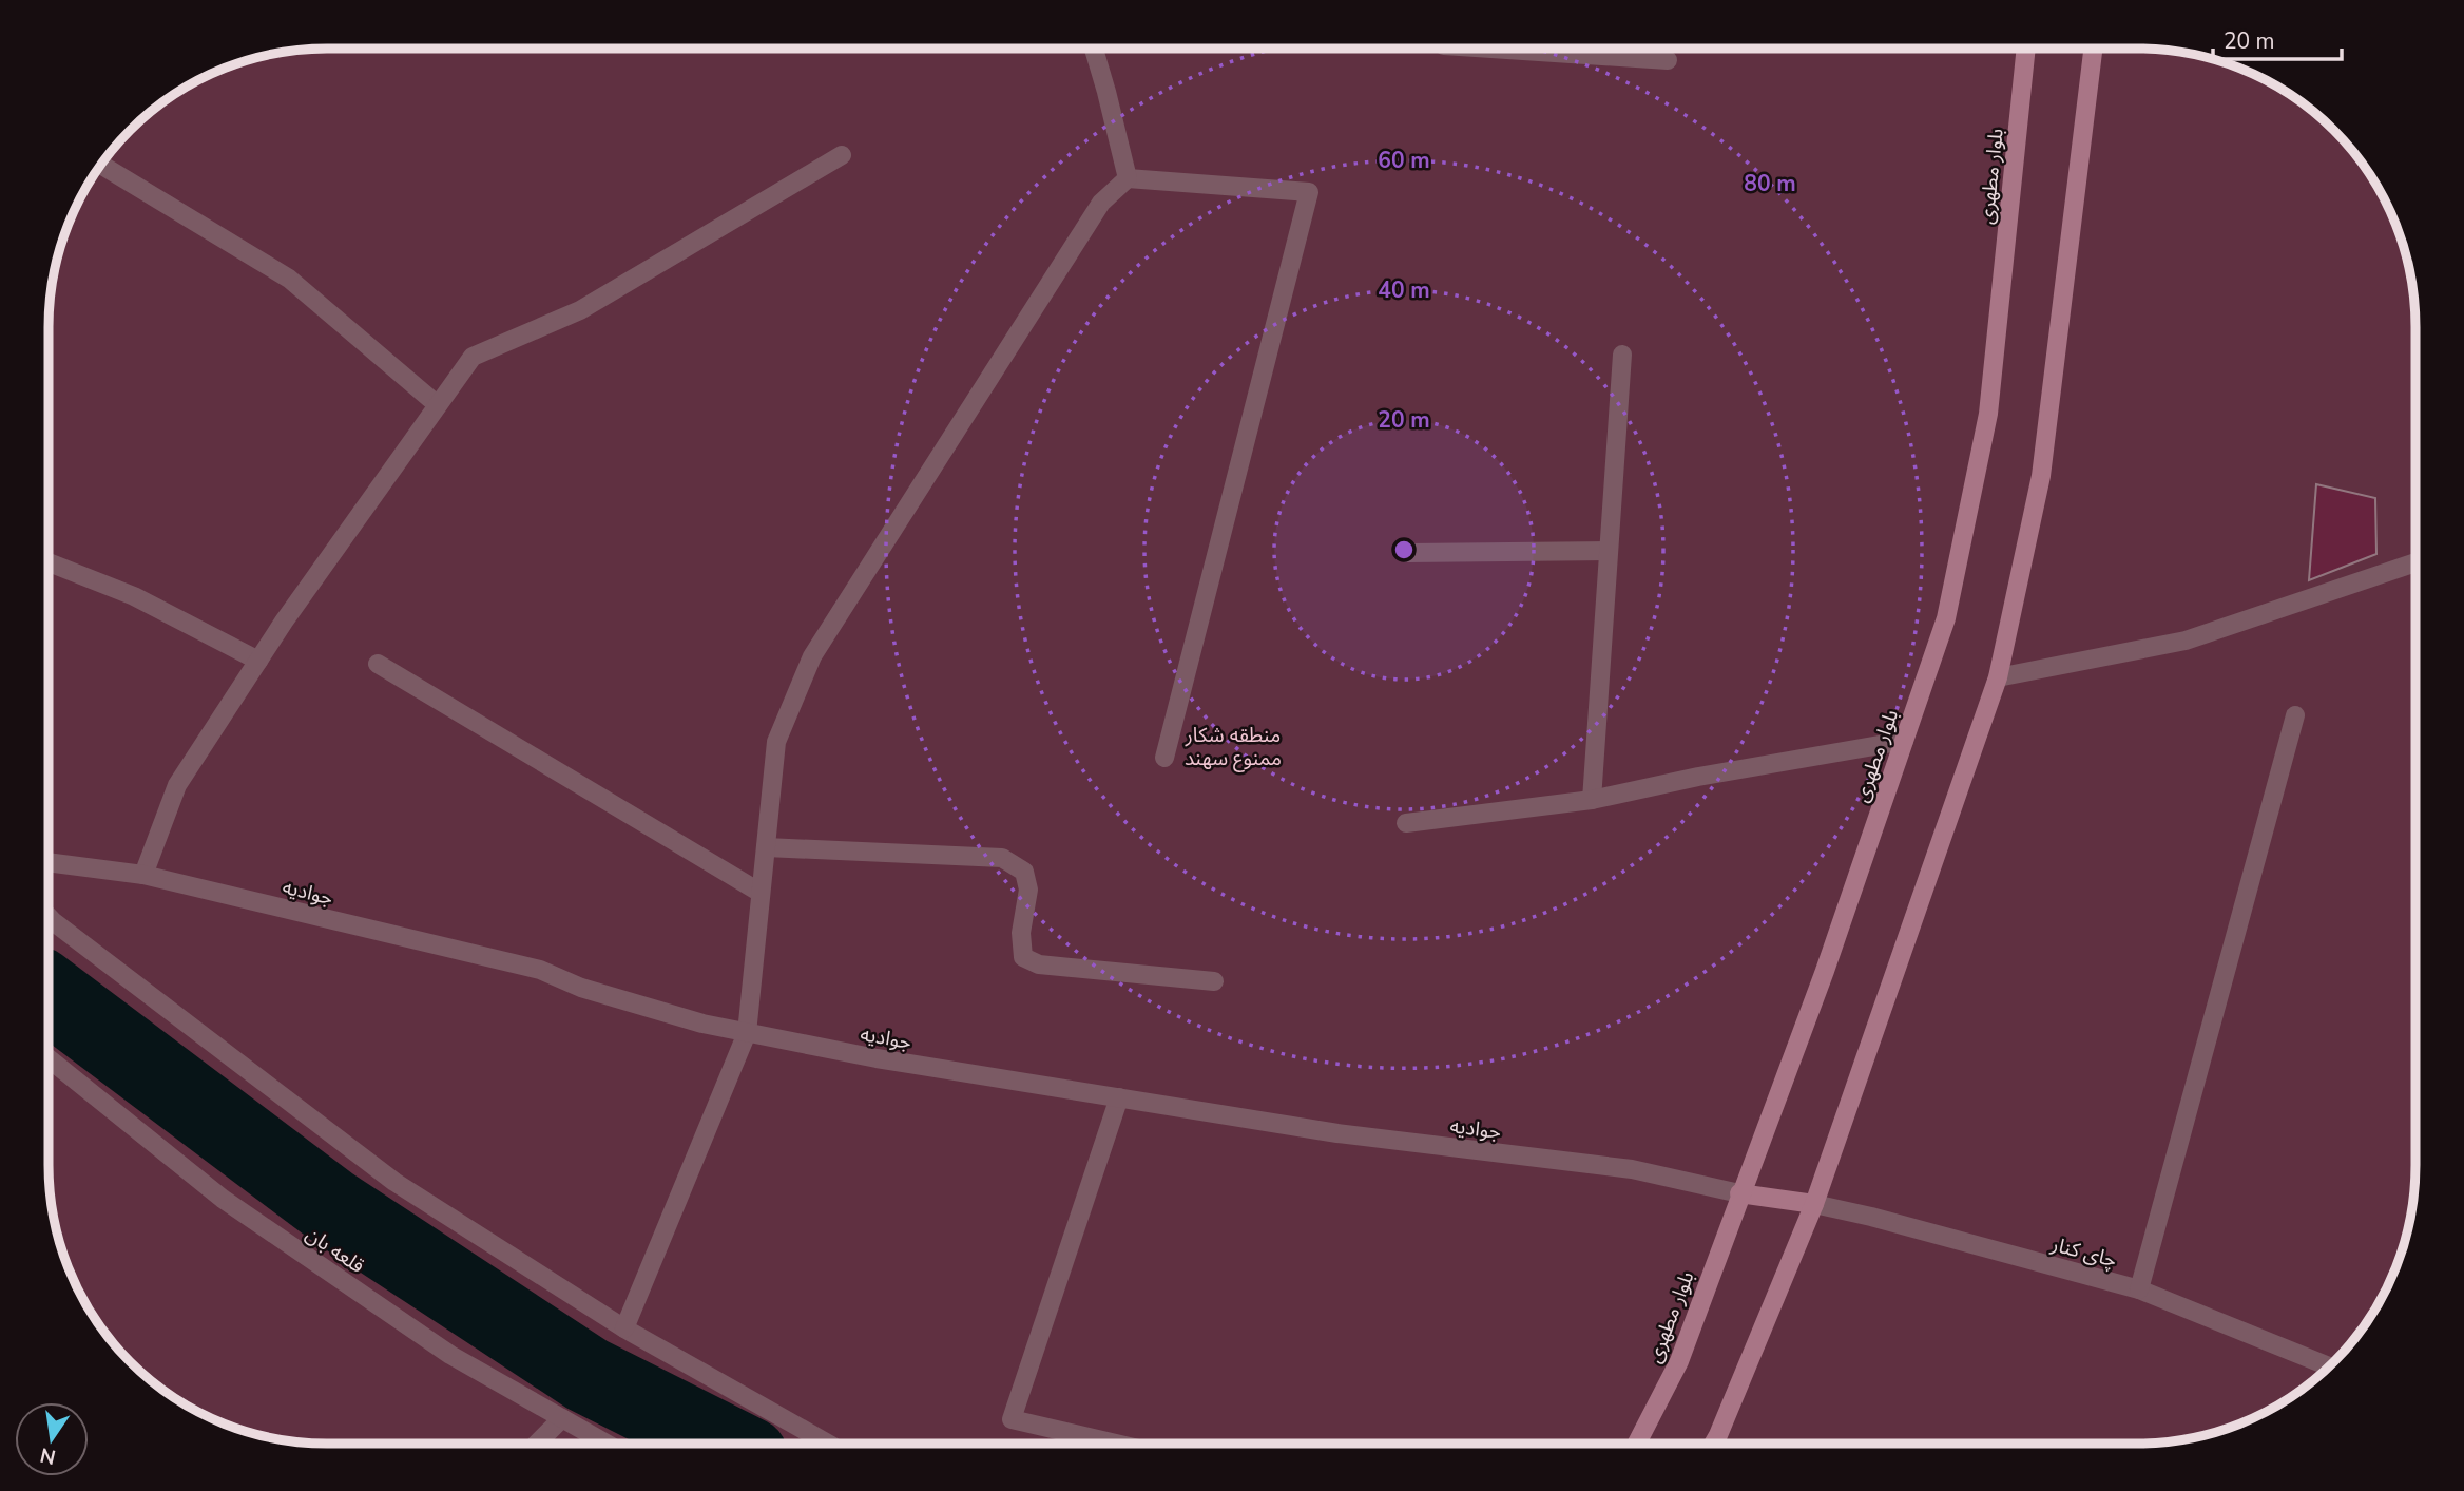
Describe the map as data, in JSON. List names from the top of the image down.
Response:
{
  "streets": {
    "main road": ["بلوار مطهری"],
    "street": ["جوادیه", "قلعه بان", "چای کنار"]
  },
  "crossings": [
    ["بلوار مطهری", "جوادیه"]
  ],
  "parks": ["منطقه شکار ممنوع سهند"],
  "scale_bar": "20 m",
  "north": "bottom",
  "rings": [
    "60 m",
    "80 m",
    "40 m",
    "20 m"
  ]
}
